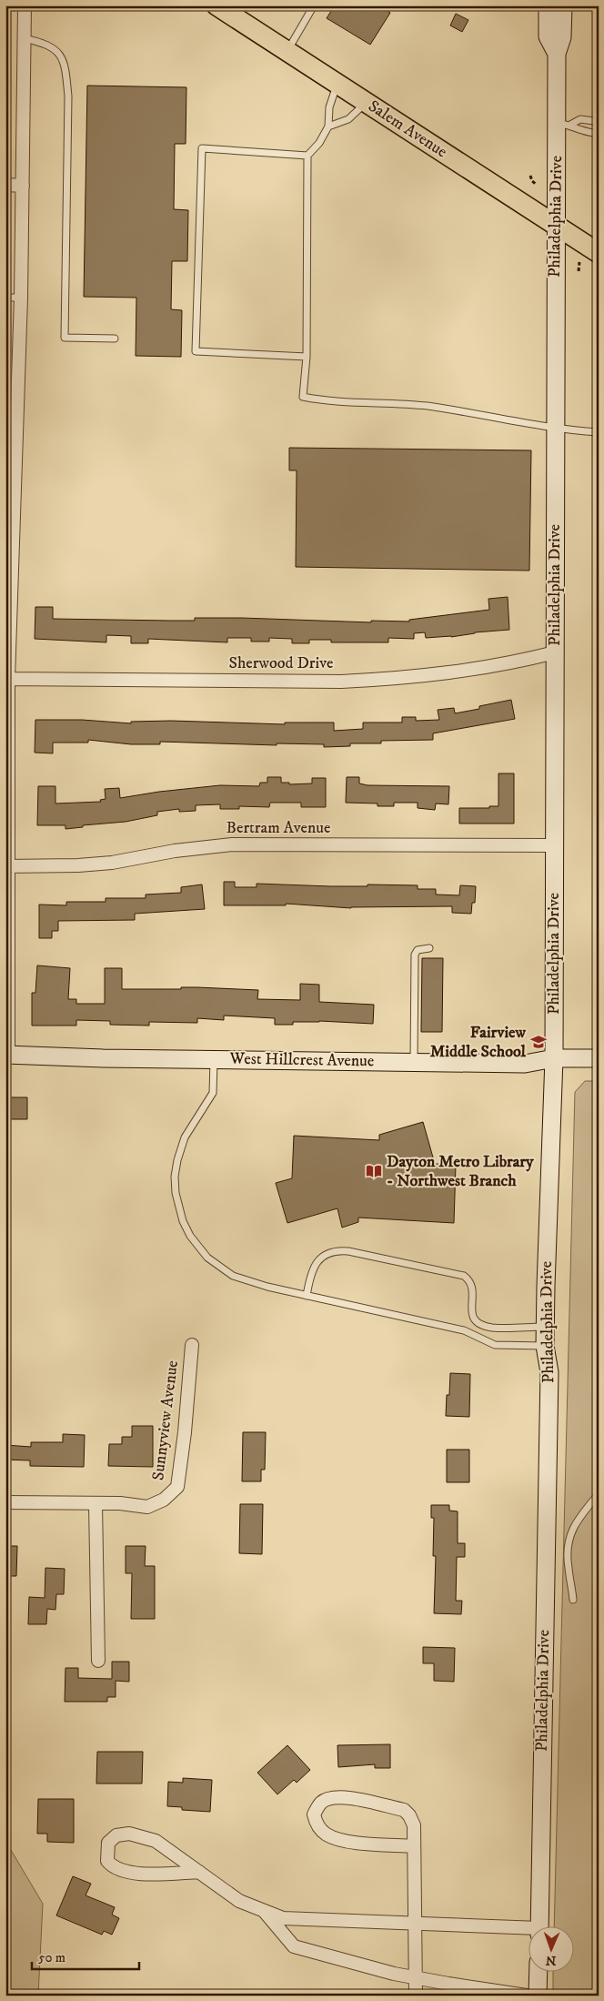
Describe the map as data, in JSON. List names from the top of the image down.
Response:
{
  "streets": {
    "main road": ["Salem Avenue", "Philadelphia Drive", "West Hillcrest Avenue"],
    "street": ["Sherwood Drive", "Bertram Avenue", "Sunnyview Avenue"]
  },
  "crossings": [
    ["Salem Avenue", "Philadelphia Drive"],
    ["Philadelphia Drive", "Sherwood Drive"],
    ["Philadelphia Drive", "Bertram Avenue"],
    ["Philadelphia Drive", "West Hillcrest Avenue"]
  ],
  "places": {
    "school or university": ["Fairview Middle School"],
    "library": ["Dayton Metro Library - Northwest Branch"]
  },
  "scale_bar": "50 m",
  "north": "bottom"
}
